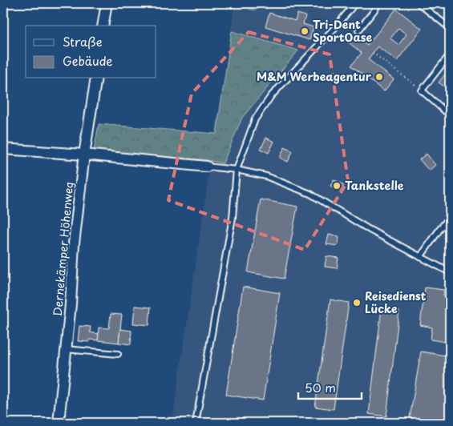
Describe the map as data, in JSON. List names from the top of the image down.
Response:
{
  "streets": {
    "street": ["Dernekämper Höhenweg"]
  },
  "places": [
    "Tri-Dent SportOase",
    "M&M Werbeagentur",
    "Tankstelle",
    "Reisedienst Lücke"
  ],
  "legend": ["Straße", "Gebäude"],
  "scale_bar": "50 m"
}
